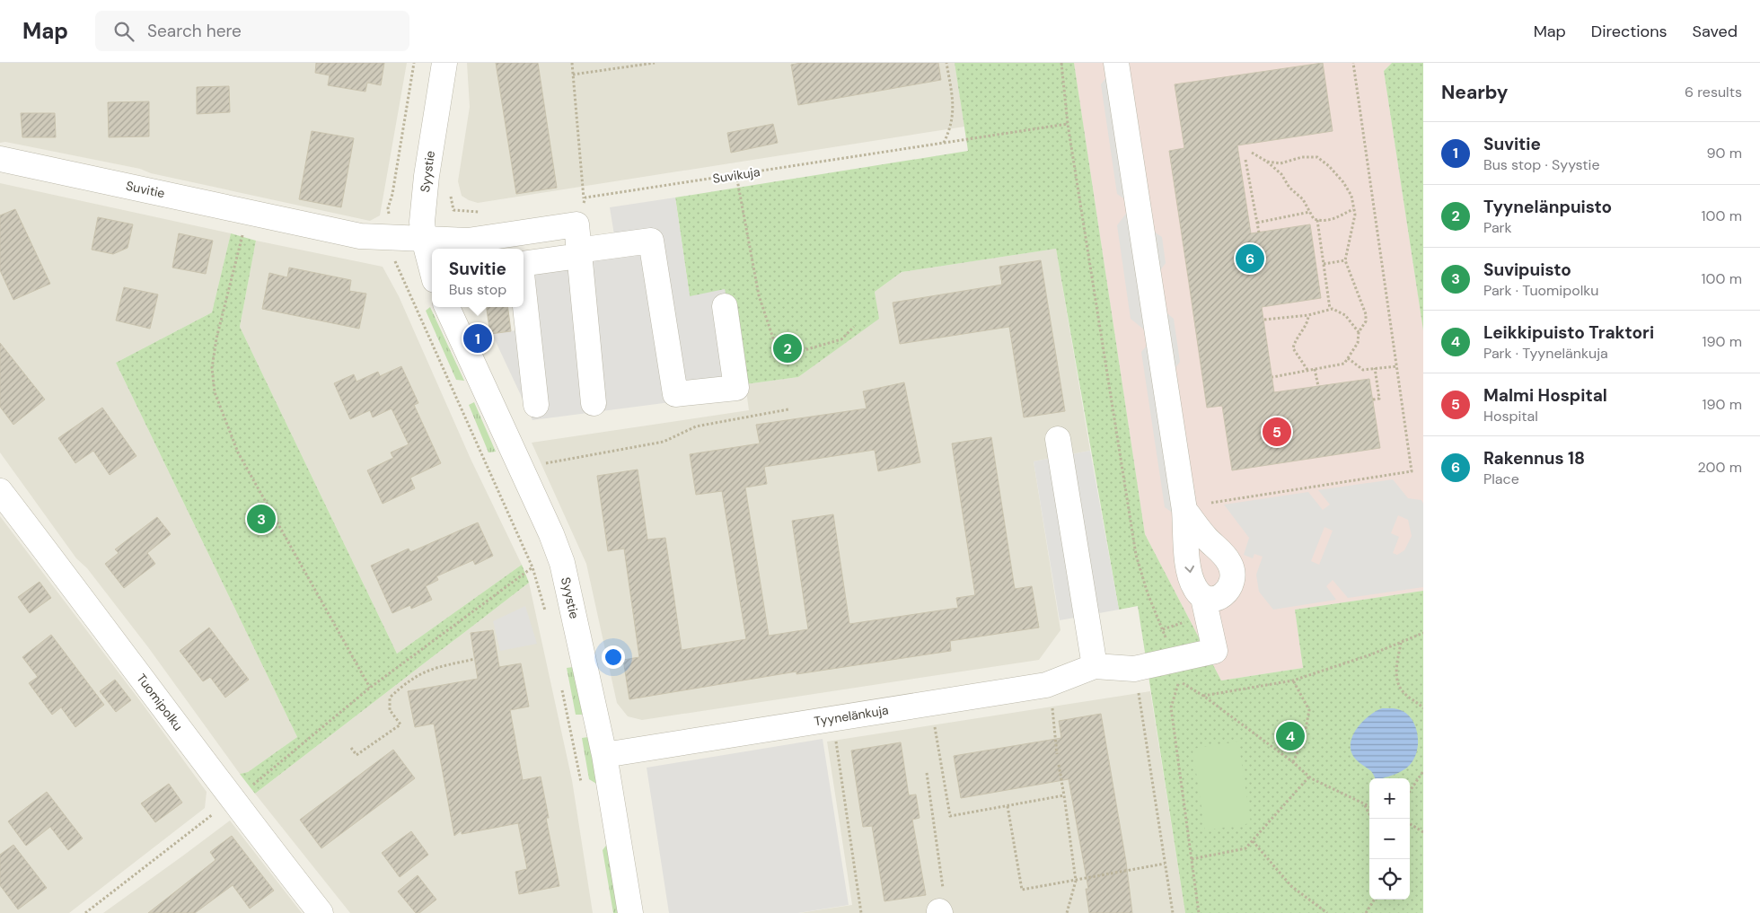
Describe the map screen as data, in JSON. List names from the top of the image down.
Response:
{
  "streets": {
    "street": [
      "Syystie",
      "Suvitie",
      "Tuomipolku",
      "Tyynelänkuja"
    ],
    "path": ["Suvikuja"]
  },
  "crossings": [
    ["Syystie", "Suvitie"],
    ["Syystie", "Tyynelänkuja"]
  ],
  "page": {
    "header": "Map",
    "search": "Search here",
    "nav": ["Map", "Directions", "Saved"],
    "heading": ["Nearby", "6 results"],
    "list": [
      {
        "mark": "1",
        "name": "Suvitie",
        "note": "Bus stop · Syystie",
        "value": "90 m"
      },
      {
        "mark": "2",
        "name": "Tyynelänpuisto",
        "note": "Park",
        "value": "100 m"
      },
      {
        "mark": "3",
        "name": "Suvipuisto",
        "note": "Park · Tuomipolku",
        "value": "100 m"
      },
      {
        "mark": "4",
        "name": "Leikkipuisto Traktori",
        "note": "Park · Tyynelänkuja",
        "value": "190 m"
      },
      {
        "mark": "5",
        "name": "Malmi Hospital",
        "note": "Hospital",
        "value": "190 m"
      },
      {
        "mark": "6",
        "name": "Rakennus 18",
        "note": "Place",
        "value": "200 m"
      }
    ],
    "pins": [
      "6",
      "1",
      "2",
      "5",
      "3",
      "4"
    ],
    "popup": ["Suvitie", "Bus stop"],
    "map_buttons": ["+", "−"]
  }
}
